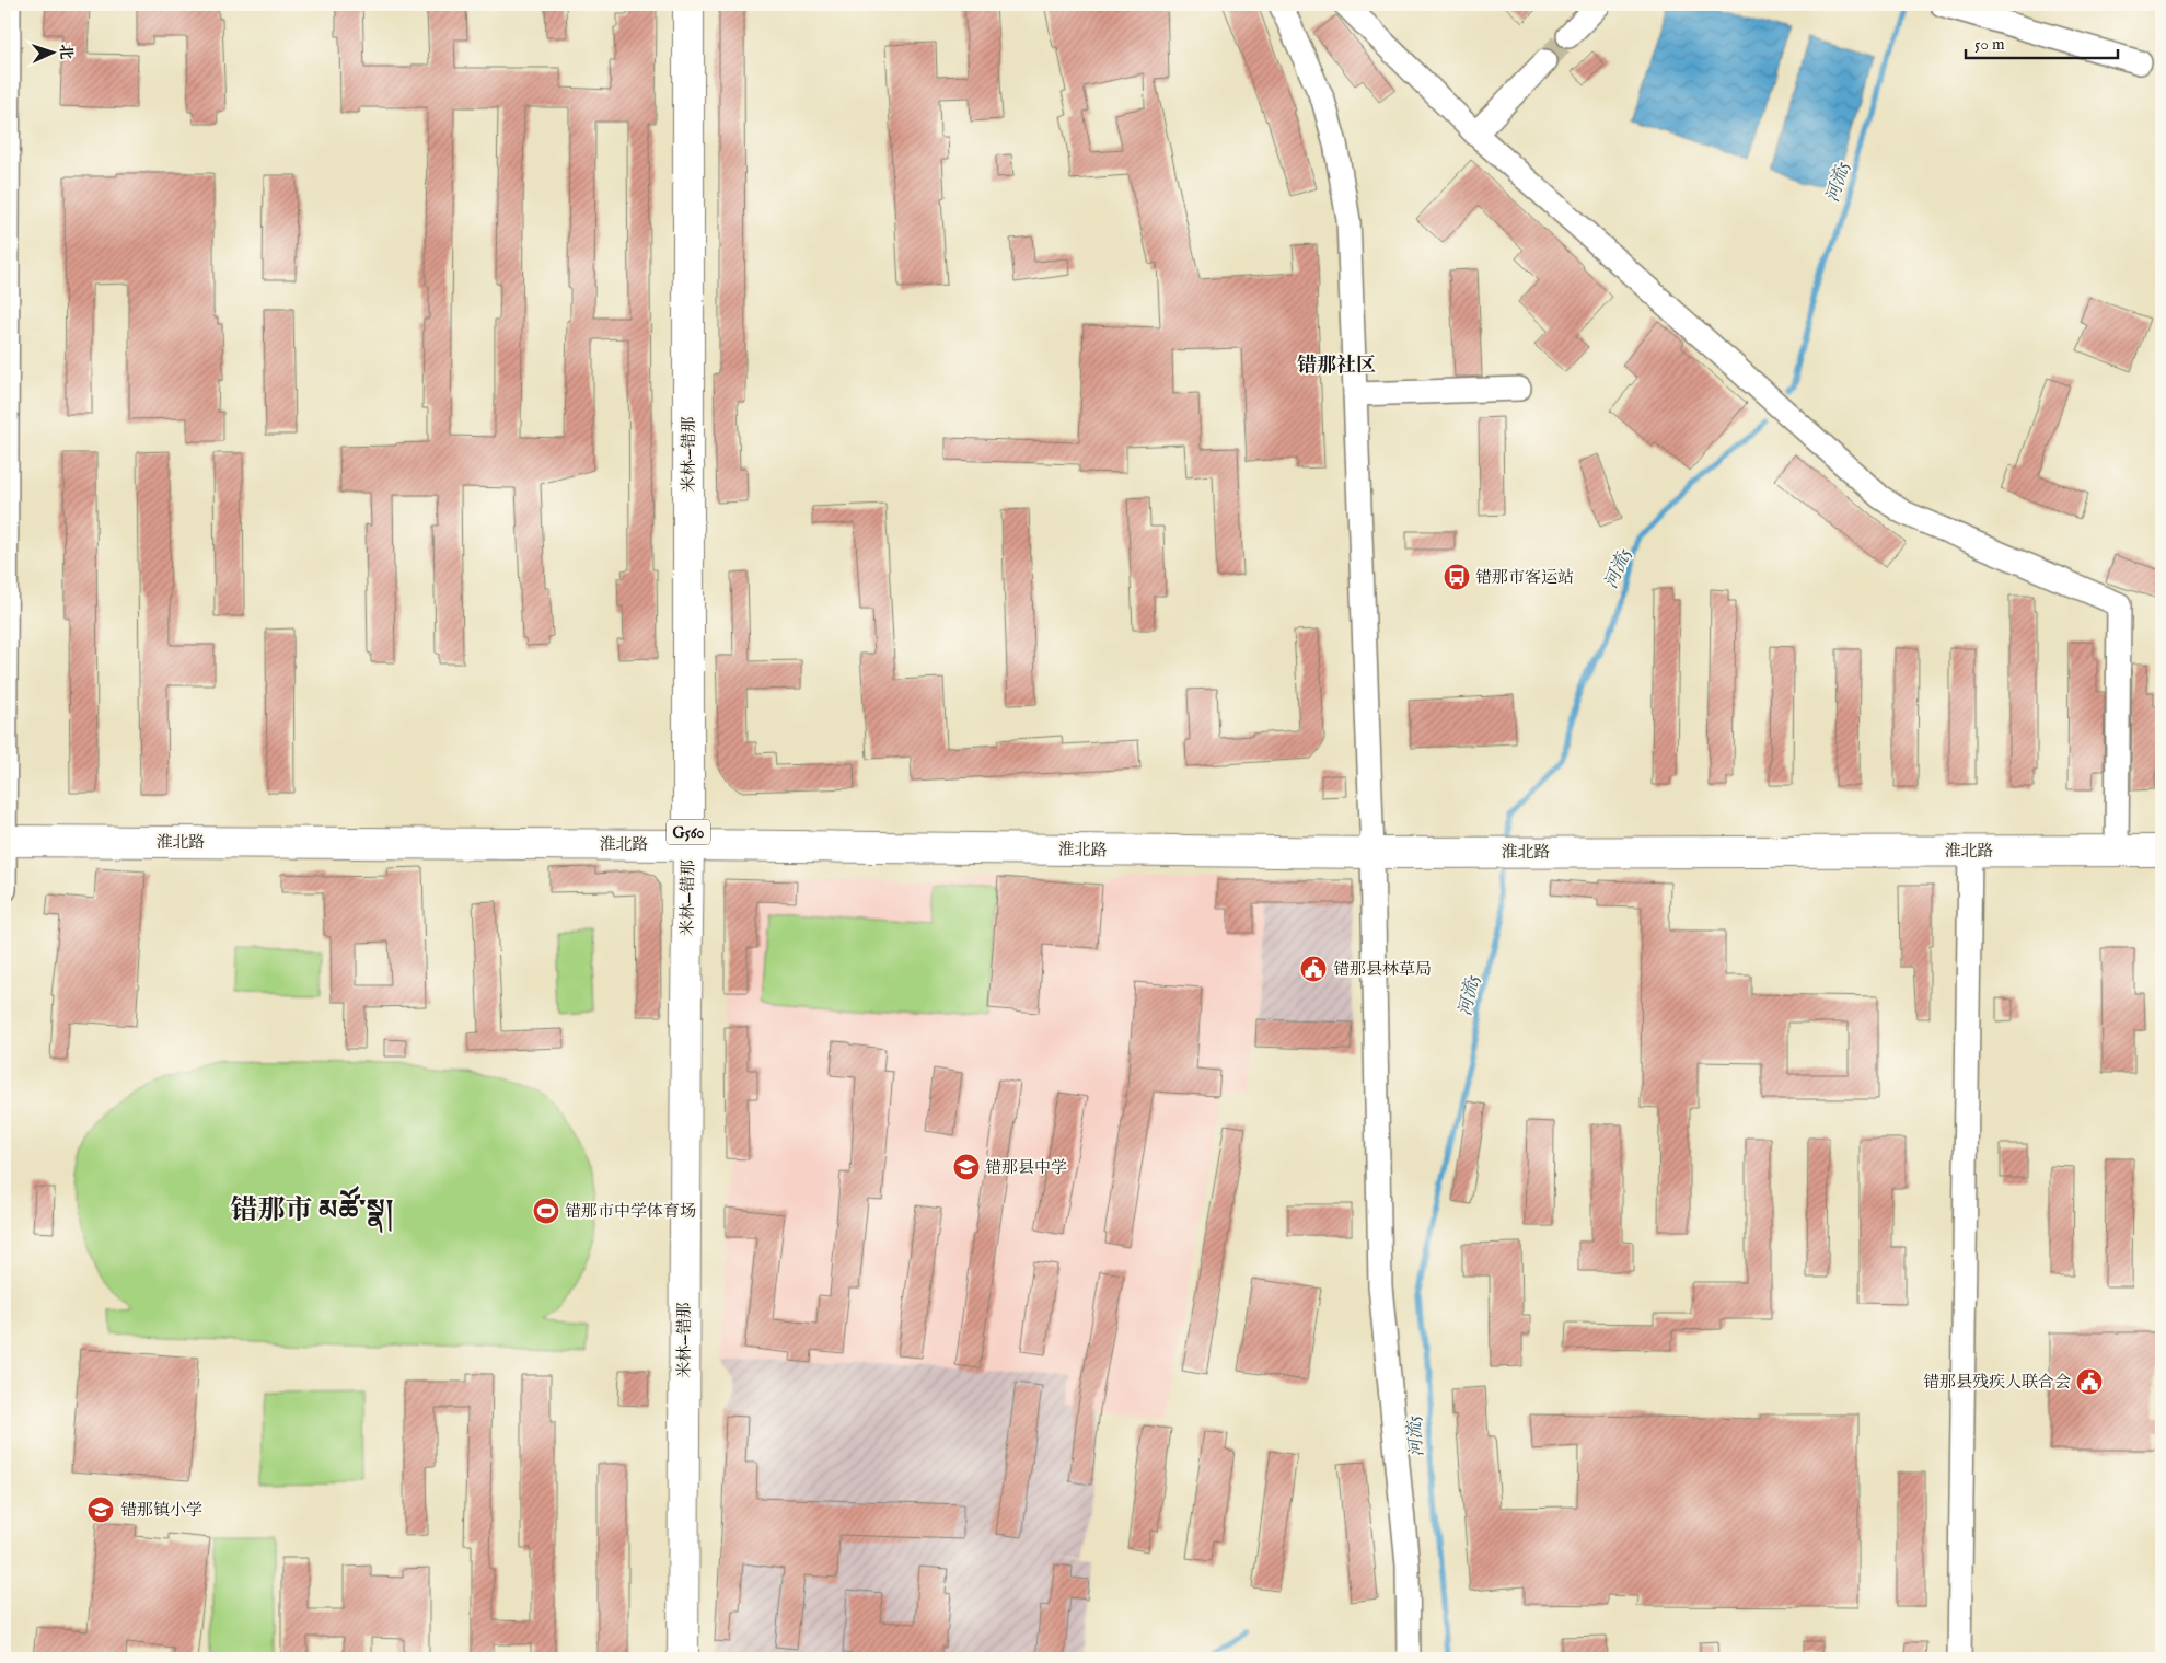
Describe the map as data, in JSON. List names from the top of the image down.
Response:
{
  "streets": {
    "main road": ["米林—错那", "G560", "淮北路"]
  },
  "crossings": [
    ["米林—错那", "淮北路"]
  ],
  "districts": ["错那社区", "错那市 མཚོ་སྣ།"],
  "water": ["河流5"],
  "places": {
    "bus stop": ["错那市客运站"],
    "public building": ["错那县林草局", "错那县残疾人联合会"],
    "school or university": ["错那县中学", "错那镇小学"],
    "sports": ["错那市中学体育场"]
  },
  "scale_bar": "50 m",
  "north": "right"
}
